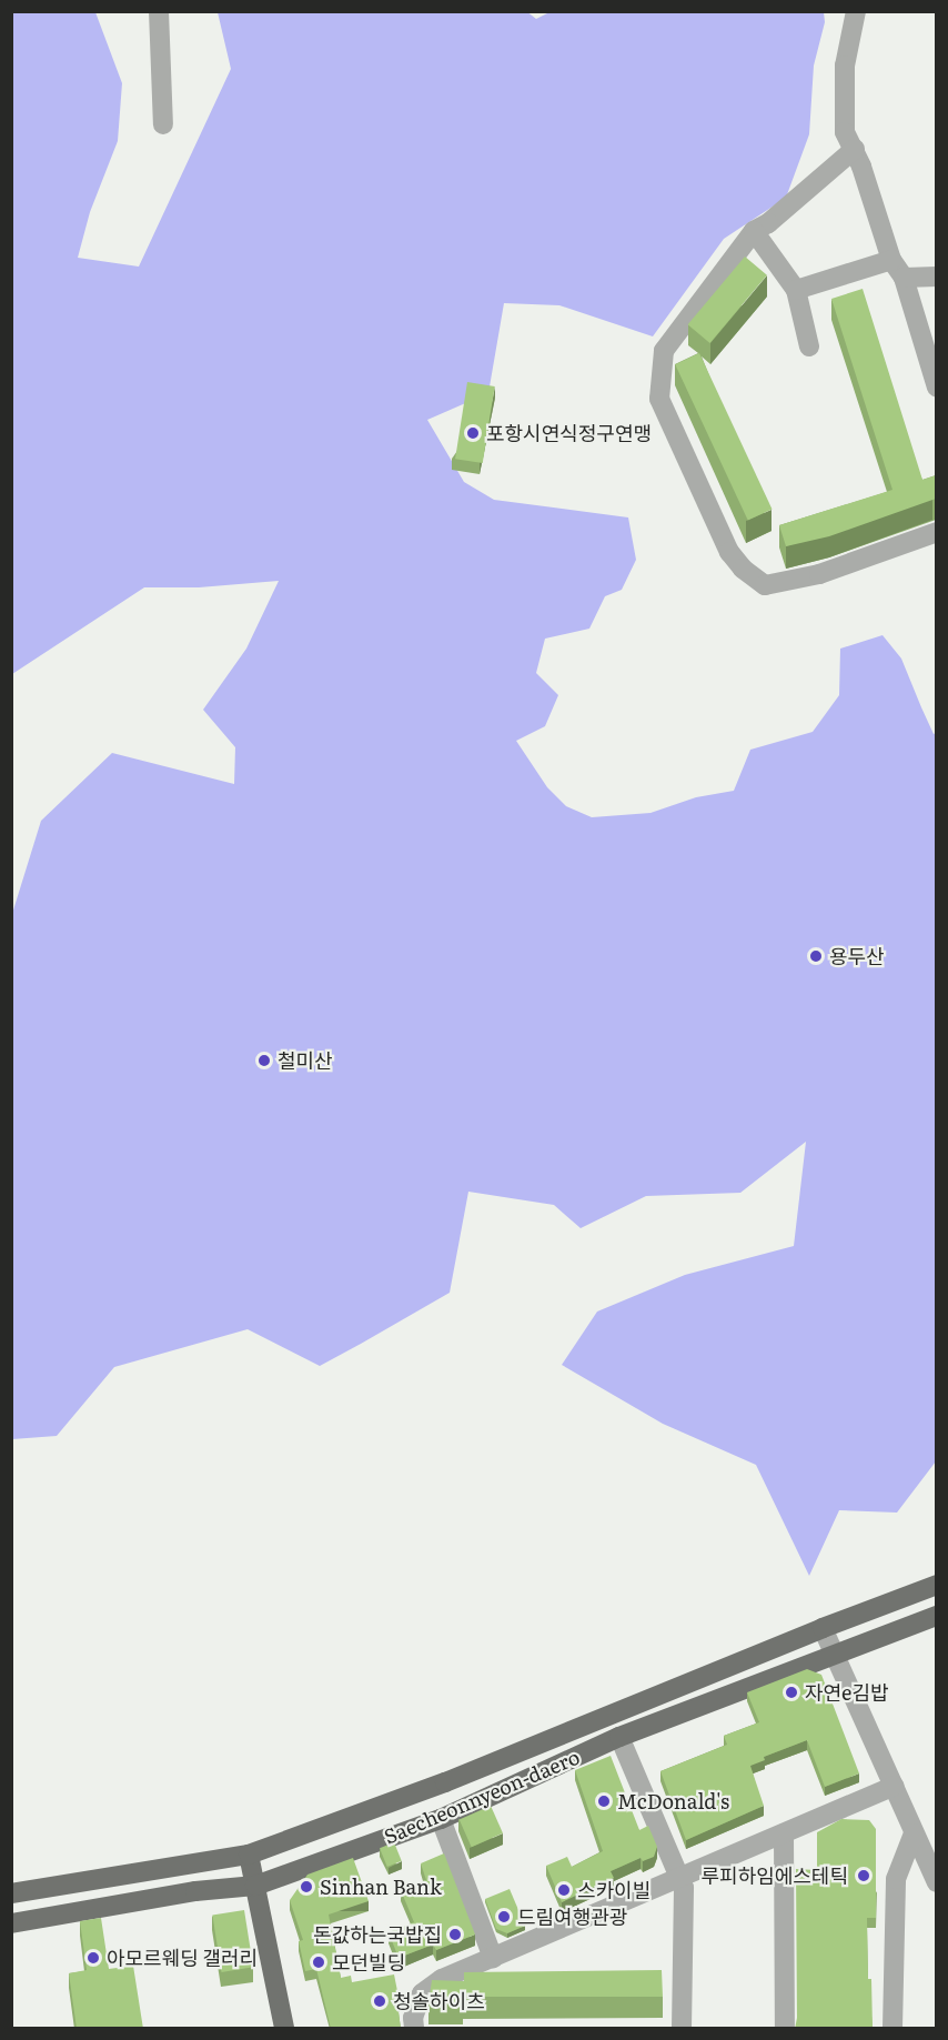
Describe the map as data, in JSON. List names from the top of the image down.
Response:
{
  "streets": {
    "main road": ["Saecheonnyeon-daero"]
  },
  "places": [
    "포항시연식정구연맹",
    "용두산",
    "철미산",
    "자연e김밥",
    "McDonald's",
    "루피하임에스테틱",
    "Sinhan Bank",
    "스카이빌",
    "드림여행관광",
    "돈값하는국밥집",
    "아모르웨딩 갤러리",
    "모던빌딩",
    "청솔하이츠"
  ]
}
